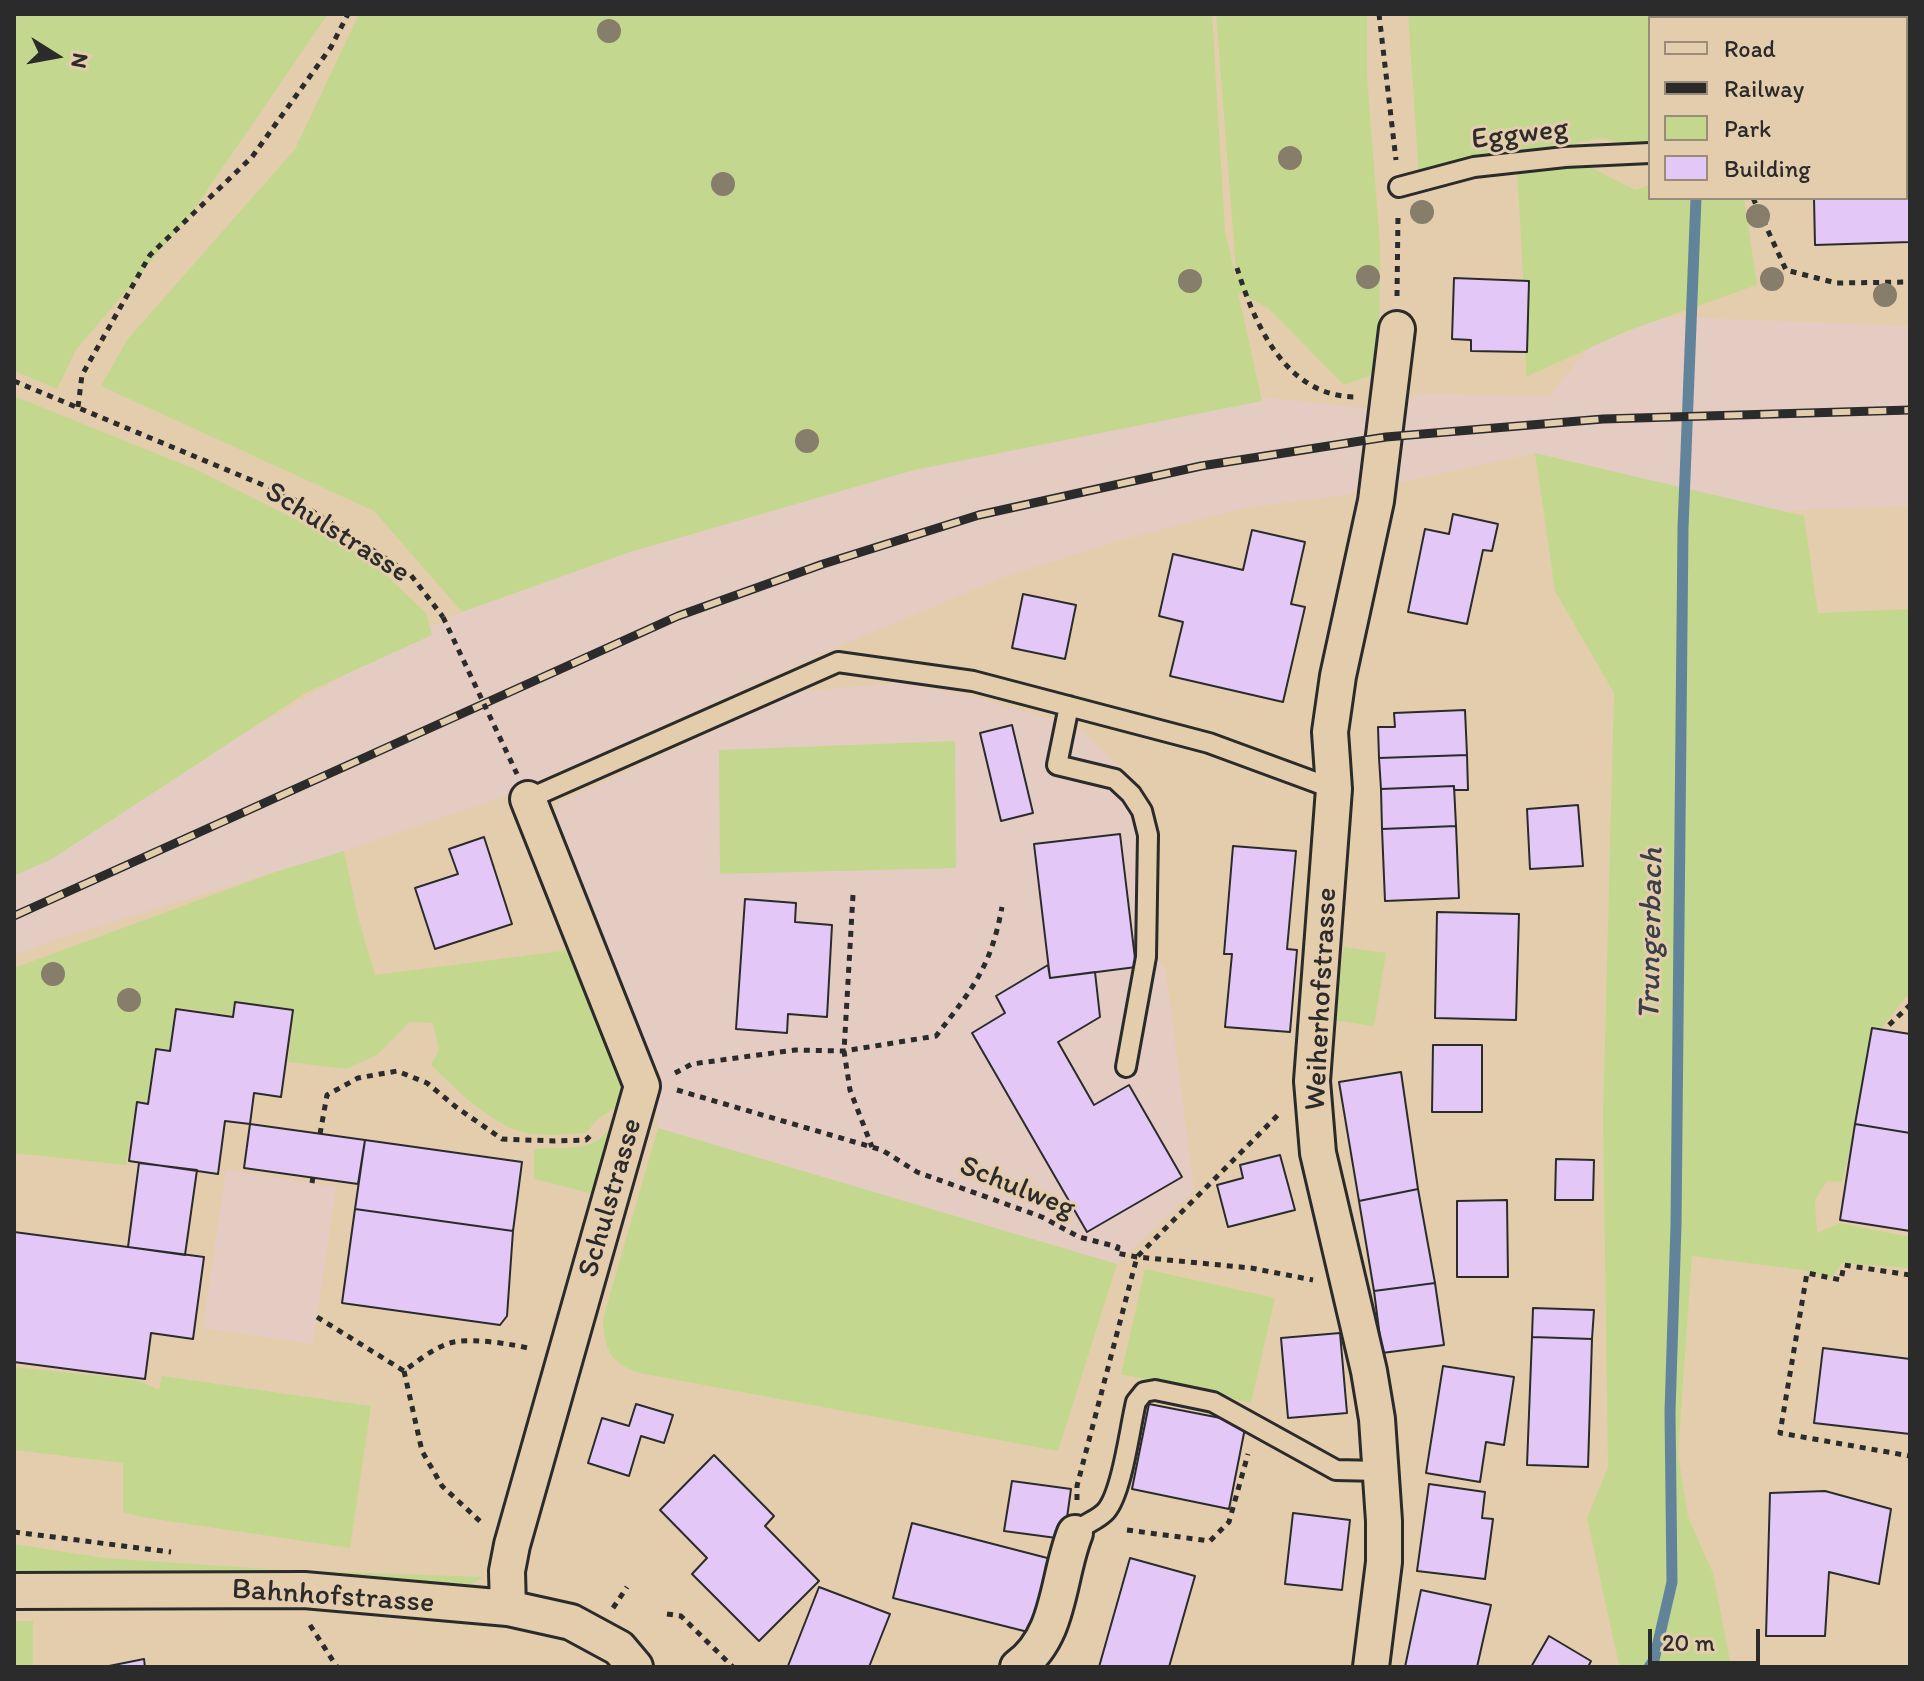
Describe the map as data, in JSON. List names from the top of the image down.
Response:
{
  "streets": {
    "street": ["Schulstrasse", "Weiherhofstrasse", "Bahnhofstrasse"],
    "lane": ["Eggweg"],
    "path": ["Schulweg"]
  },
  "crossings": [
    ["Schulstrasse", "Schulweg"],
    ["Schulstrasse", "Bahnhofstrasse"],
    ["Weiherhofstrasse", "Schulweg"]
  ],
  "water": ["Trungerbach"],
  "legend": [
    "Road",
    "Railway",
    "Park",
    "Building"
  ],
  "scale_bar": "20 m",
  "north": "right"
}
